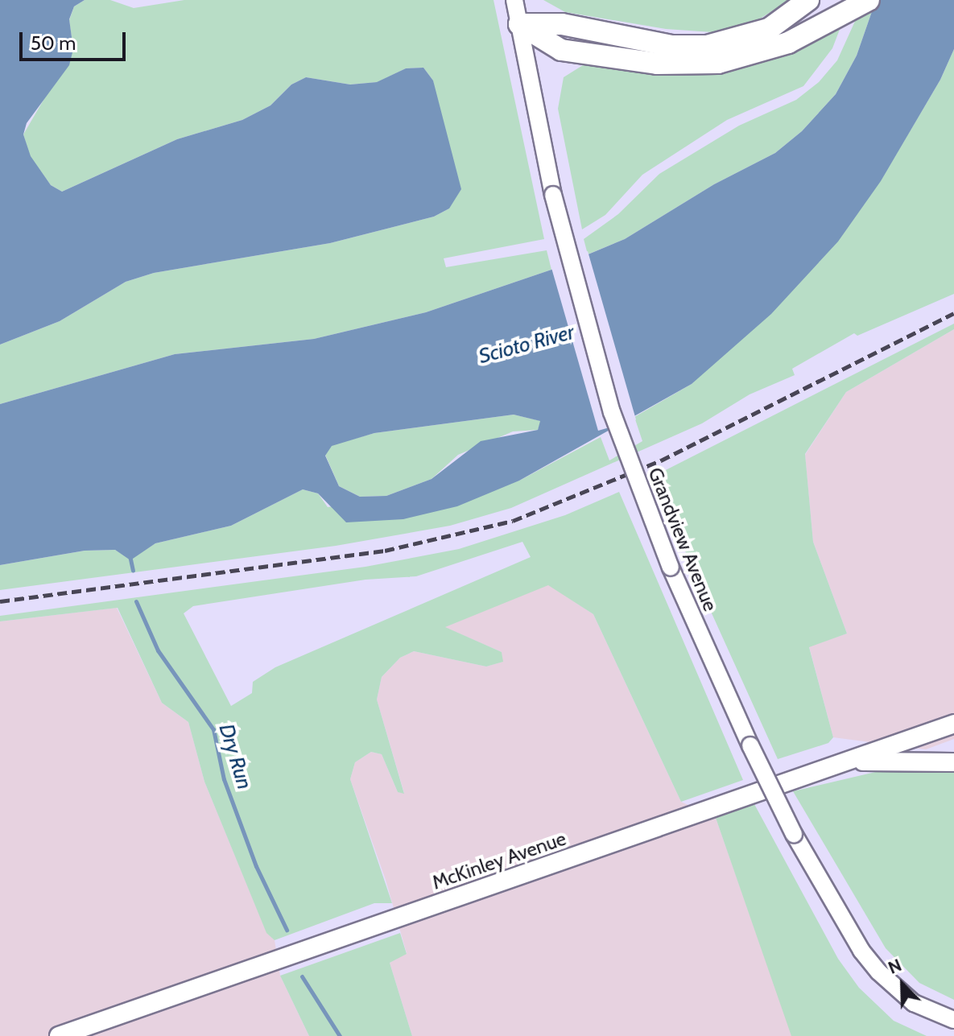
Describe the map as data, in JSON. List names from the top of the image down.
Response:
{
  "streets": {
    "main road": ["Grandview Avenue", "McKinley Avenue"]
  },
  "water": ["Scioto River", "Dry Run"],
  "scale_bar": "50 m",
  "north": "top left"
}
